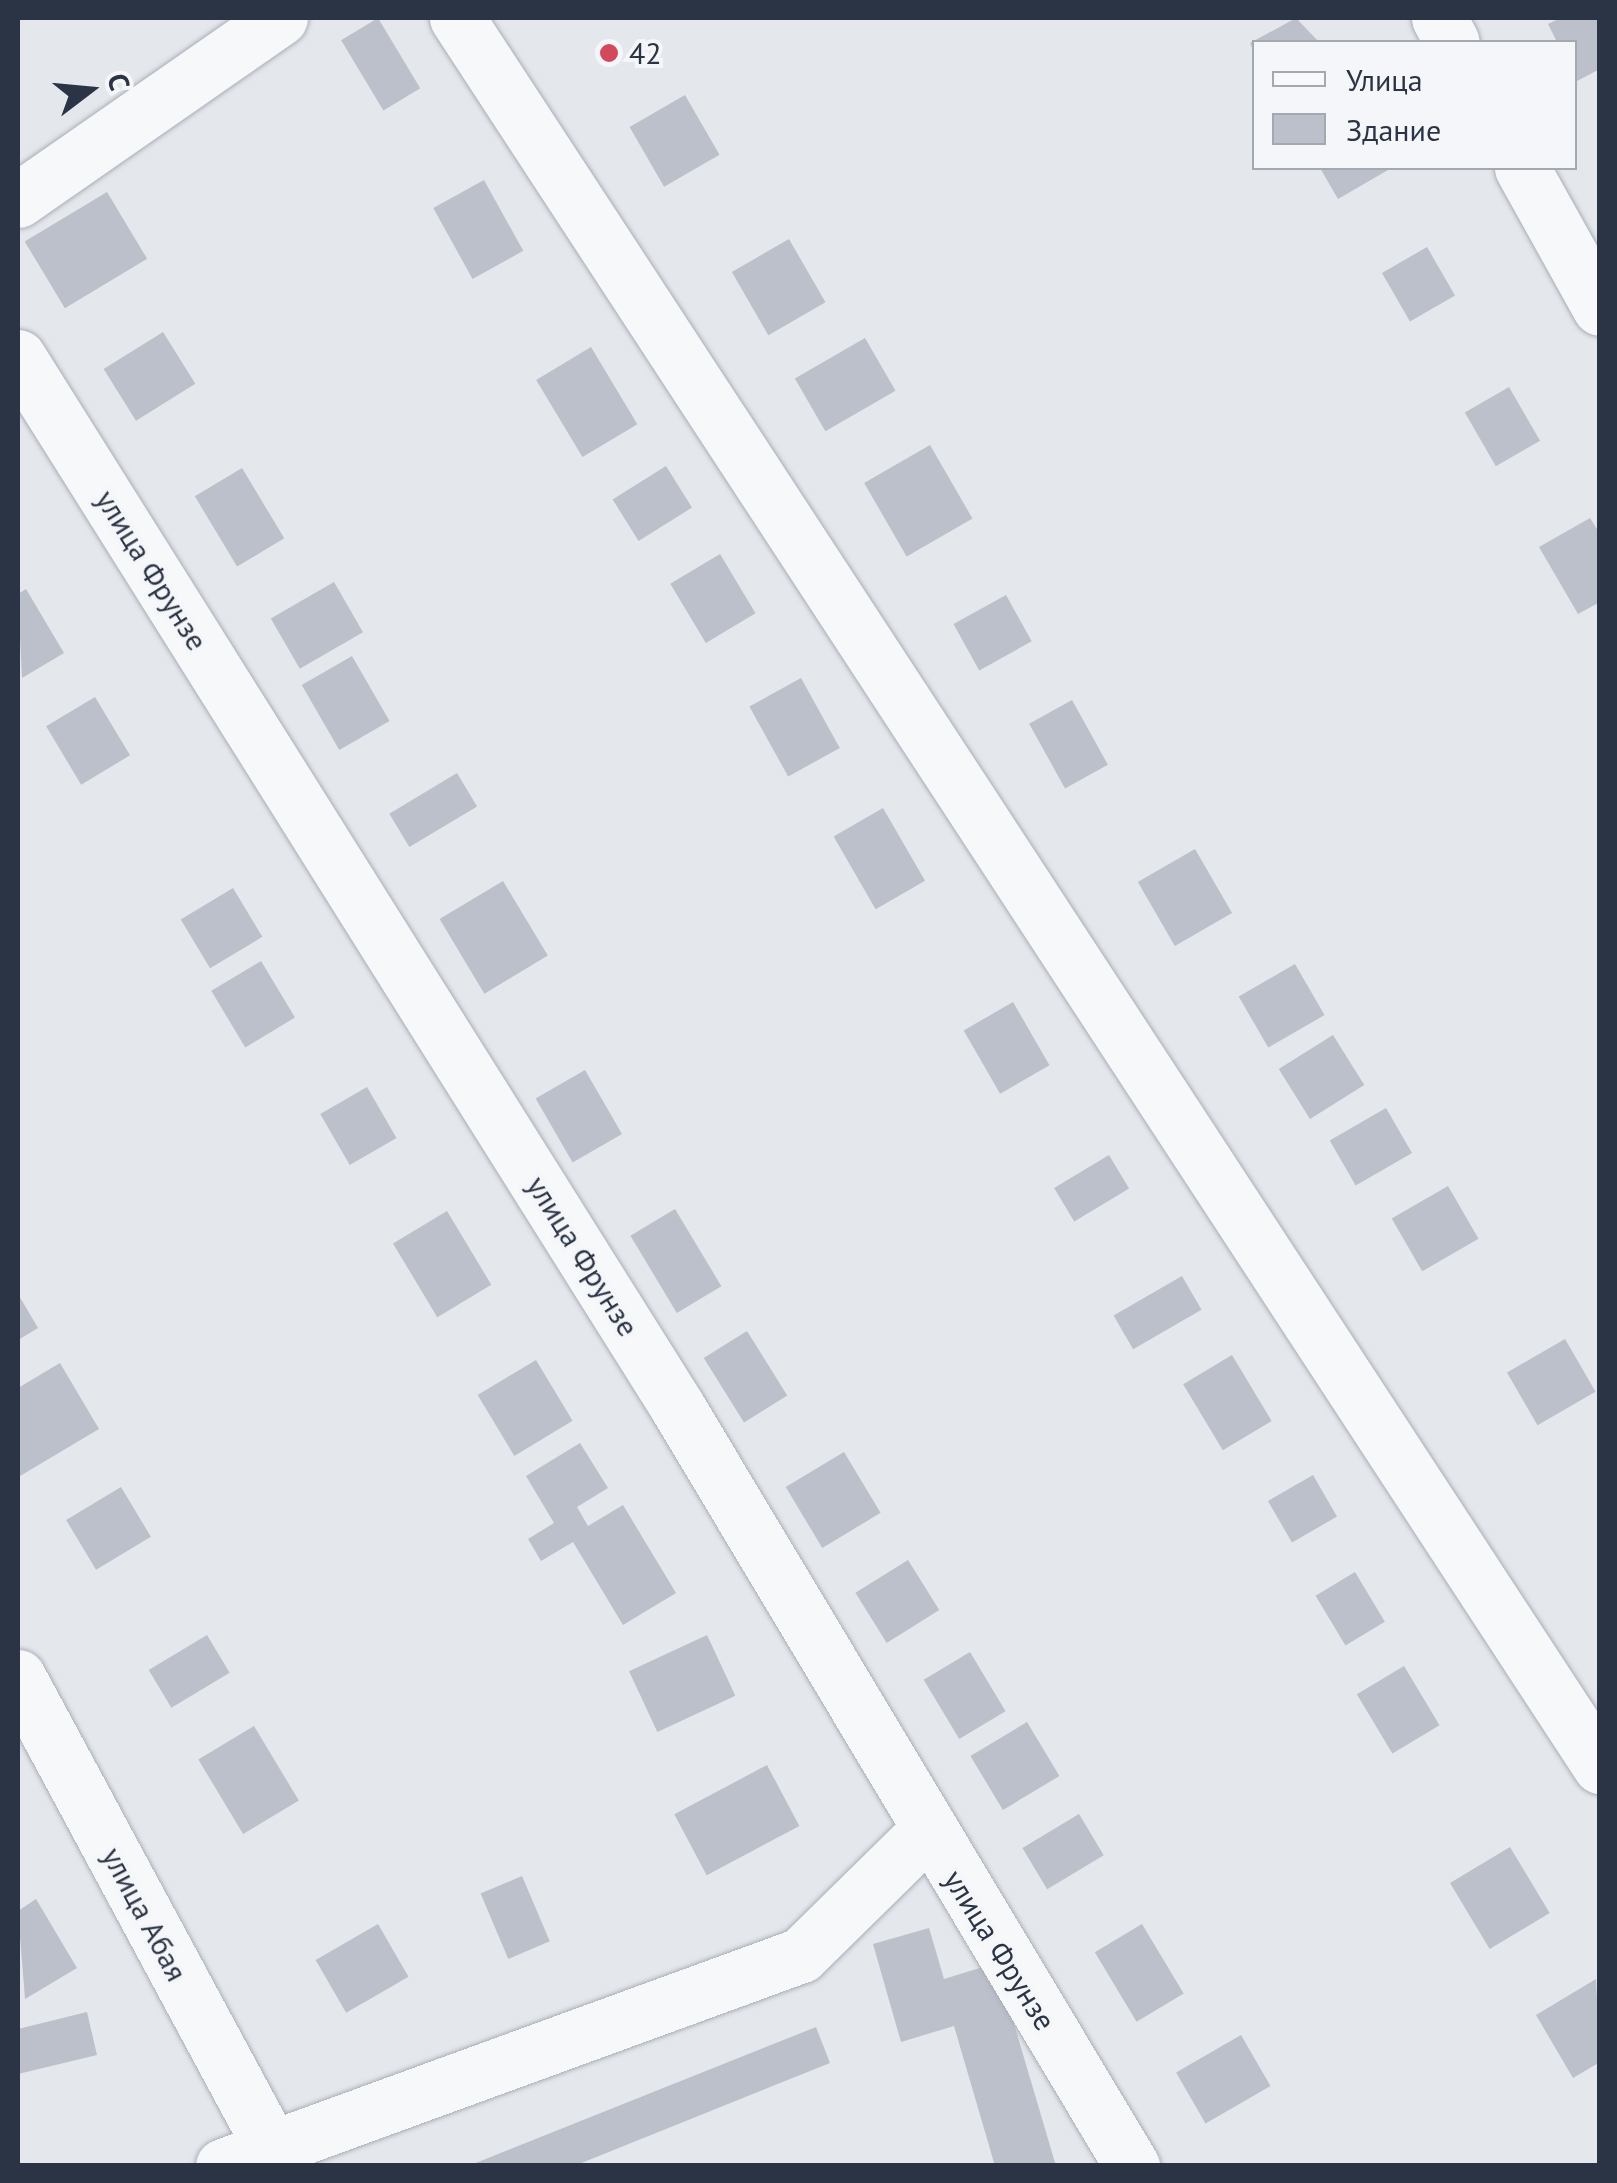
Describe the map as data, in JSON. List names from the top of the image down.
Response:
{
  "streets": {
    "street": ["улица Фрунзе", "улица Абая"]
  },
  "places": ["42"],
  "legend": ["Улица", "Здание"],
  "north": "right"
}
